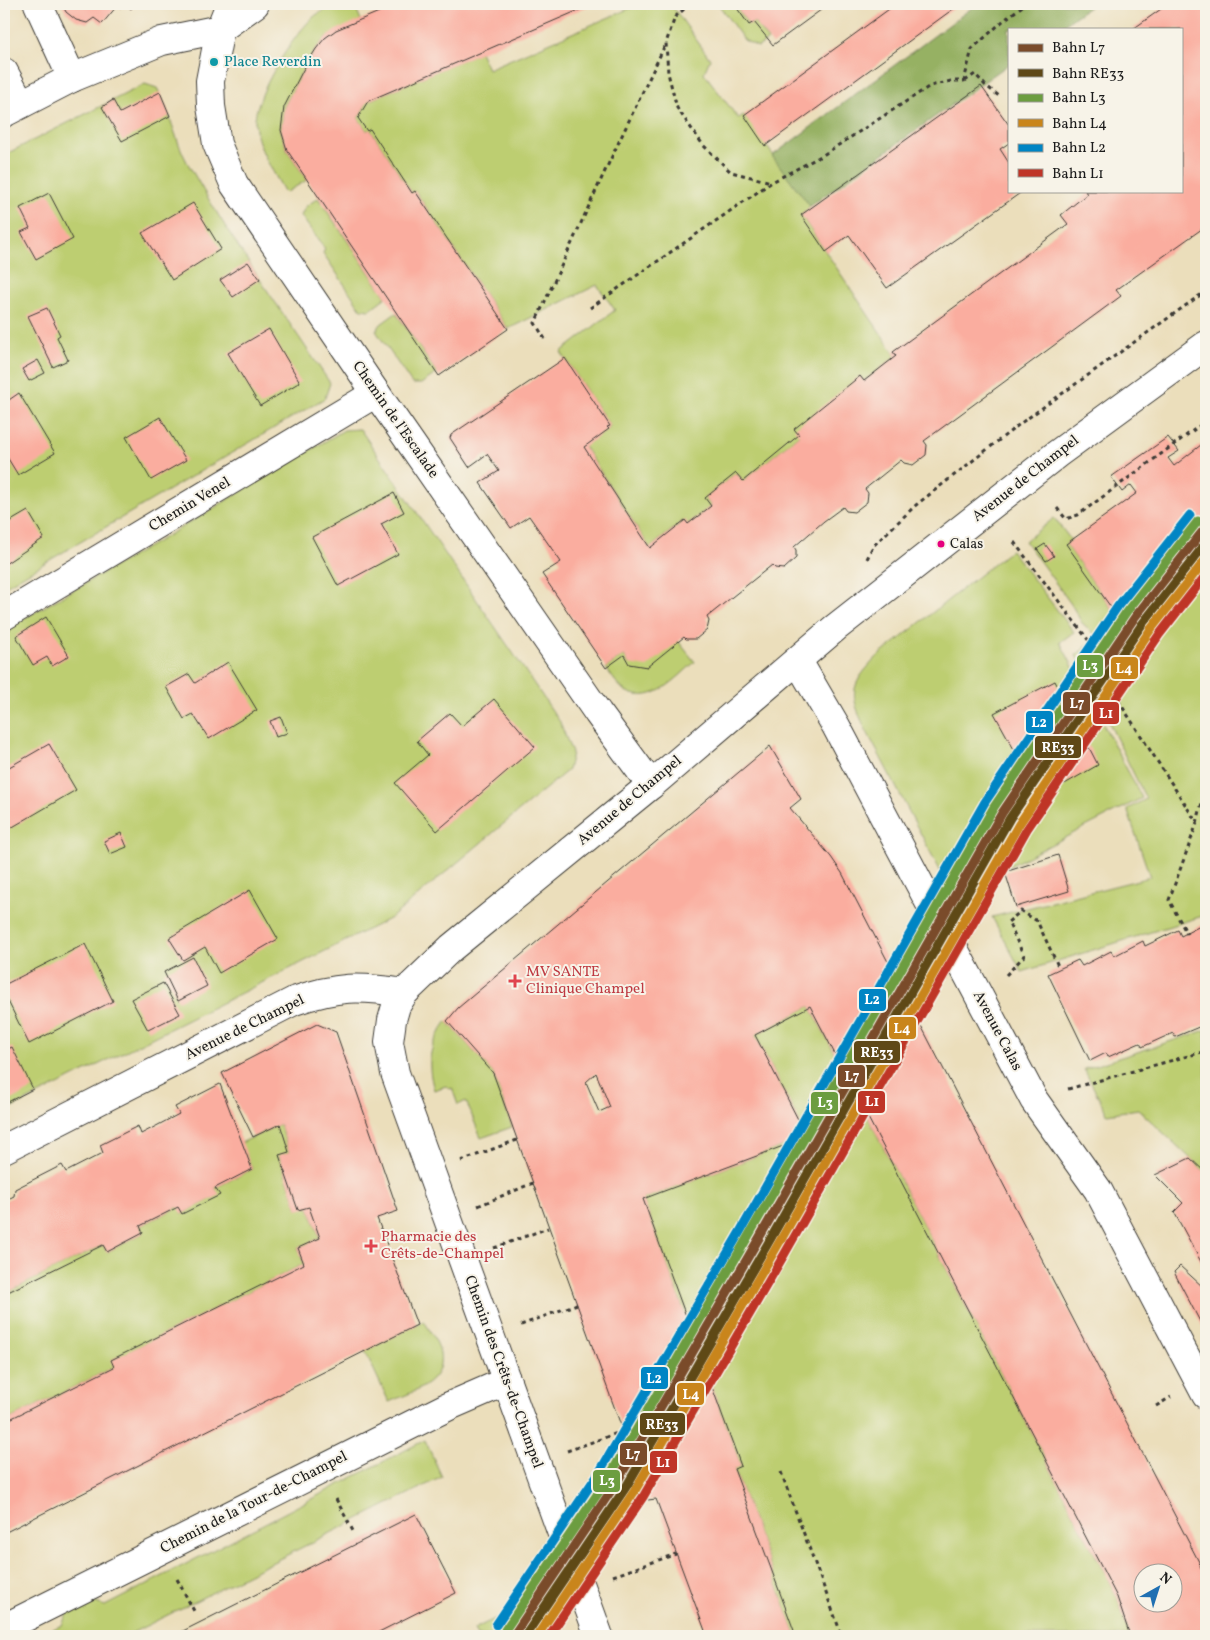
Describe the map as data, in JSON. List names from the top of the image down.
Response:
{
  "streets": {
    "street": [
      "Chemin de l'Escalade",
      "Avenue de Champel",
      "Chemin Venel",
      "Avenue Calas",
      "Chemin des Crêts-de-Champel",
      "Chemin de la Tour-de-Champel"
    ]
  },
  "crossings": [
    ["Chemin de l'Escalade", "Avenue de Champel"],
    ["Chemin de l'Escalade", "Chemin Venel"],
    ["Avenue de Champel", "Avenue Calas"],
    ["Avenue de Champel", "Chemin des Crêts-de-Champel"],
    ["Chemin des Crêts-de-Champel", "Chemin de la Tour-de-Champel"]
  ],
  "places": {
    "other": ["Place Reverdin", "Calas"],
    "health": ["MV SANTE Clinique Champel", "Pharmacie des Crêts-de-Champel"]
  },
  "lines": [
    "rail line L2",
    "rail line L3",
    "rail line L7",
    "rail line RE33",
    "rail line L4",
    "rail line L1"
  ],
  "legend": [
    "Bahn L7",
    "Bahn RE33",
    "Bahn L3",
    "Bahn L4",
    "Bahn L2",
    "Bahn L1"
  ],
  "north": "top right"
}
